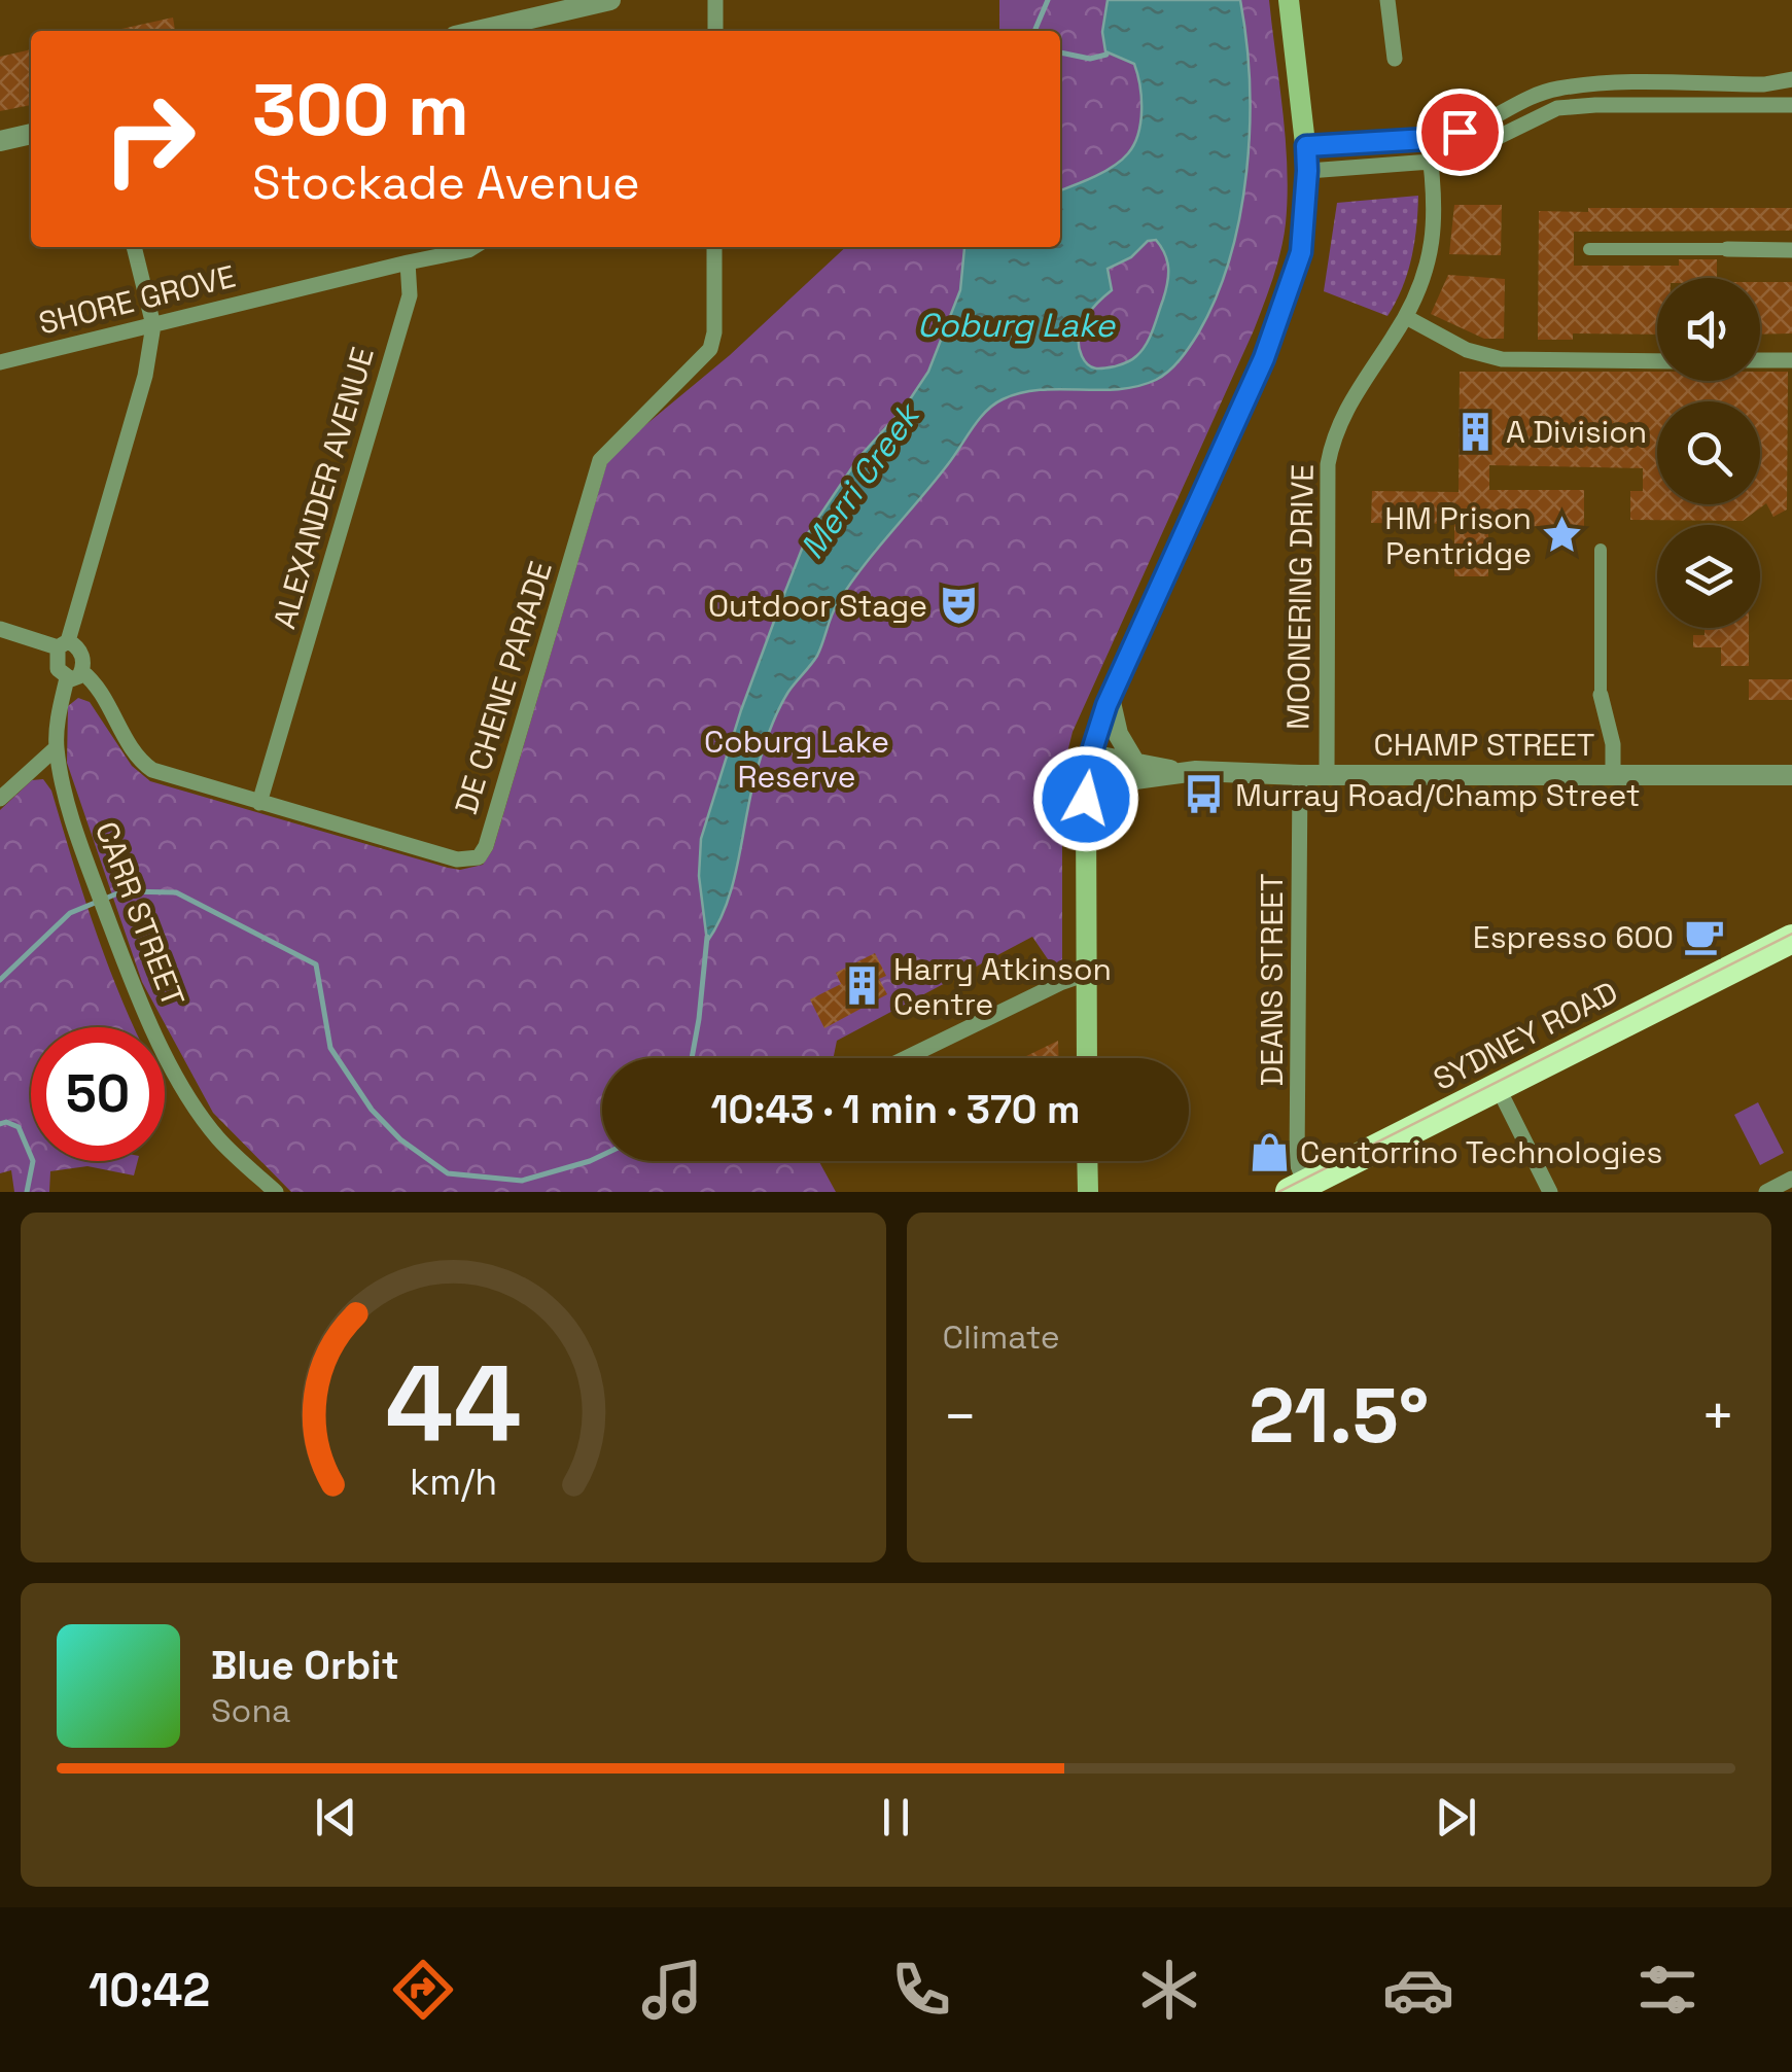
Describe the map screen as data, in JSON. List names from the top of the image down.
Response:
{
  "streets": {
    "highway": ["SYDNEY ROAD"],
    "street": [
      "SHORE GROVE",
      "ALEXANDER AVENUE",
      "MOONERING DRIVE",
      "DE CHENE PARADE",
      "CHAMP STREET",
      "CARR STREET",
      "DEANS STREET"
    ]
  },
  "crossings": [
    ["SHORE GROVE", "ALEXANDER AVENUE"],
    ["ALEXANDER AVENUE", "DE CHENE PARADE"],
    ["MOONERING DRIVE", "CHAMP STREET"],
    ["DE CHENE PARADE", "CARR STREET"],
    ["CHAMP STREET", "DEANS STREET"],
    ["DEANS STREET", "SYDNEY ROAD"]
  ],
  "water": ["Coburg Lake", "Merri Creek"],
  "parks": ["Coburg Lake Reserve"],
  "places": {
    "building": ["A Division", "Harry Atkinson Centre"],
    "place": ["HM Prison Pentridge"],
    "theatre": ["Outdoor Stage"],
    "bus stop": ["Murray Road/Champ Street"],
    "cafe": ["Espresso 600"],
    "shop": ["Centorrino Technologies"]
  },
  "page": {
    "turn": ["300 m", "Stockade Avenue"],
    "limit": "50",
    "trip": "10:43 · 1 min · 370 m",
    "tile": "Climate",
    "heat": ["−", "21.5°", "+"],
    "song": ["Blue Orbit", "Sona"],
    "tabs": "10:42",
    "gauge": ["44", "km/h"]
  }
}
